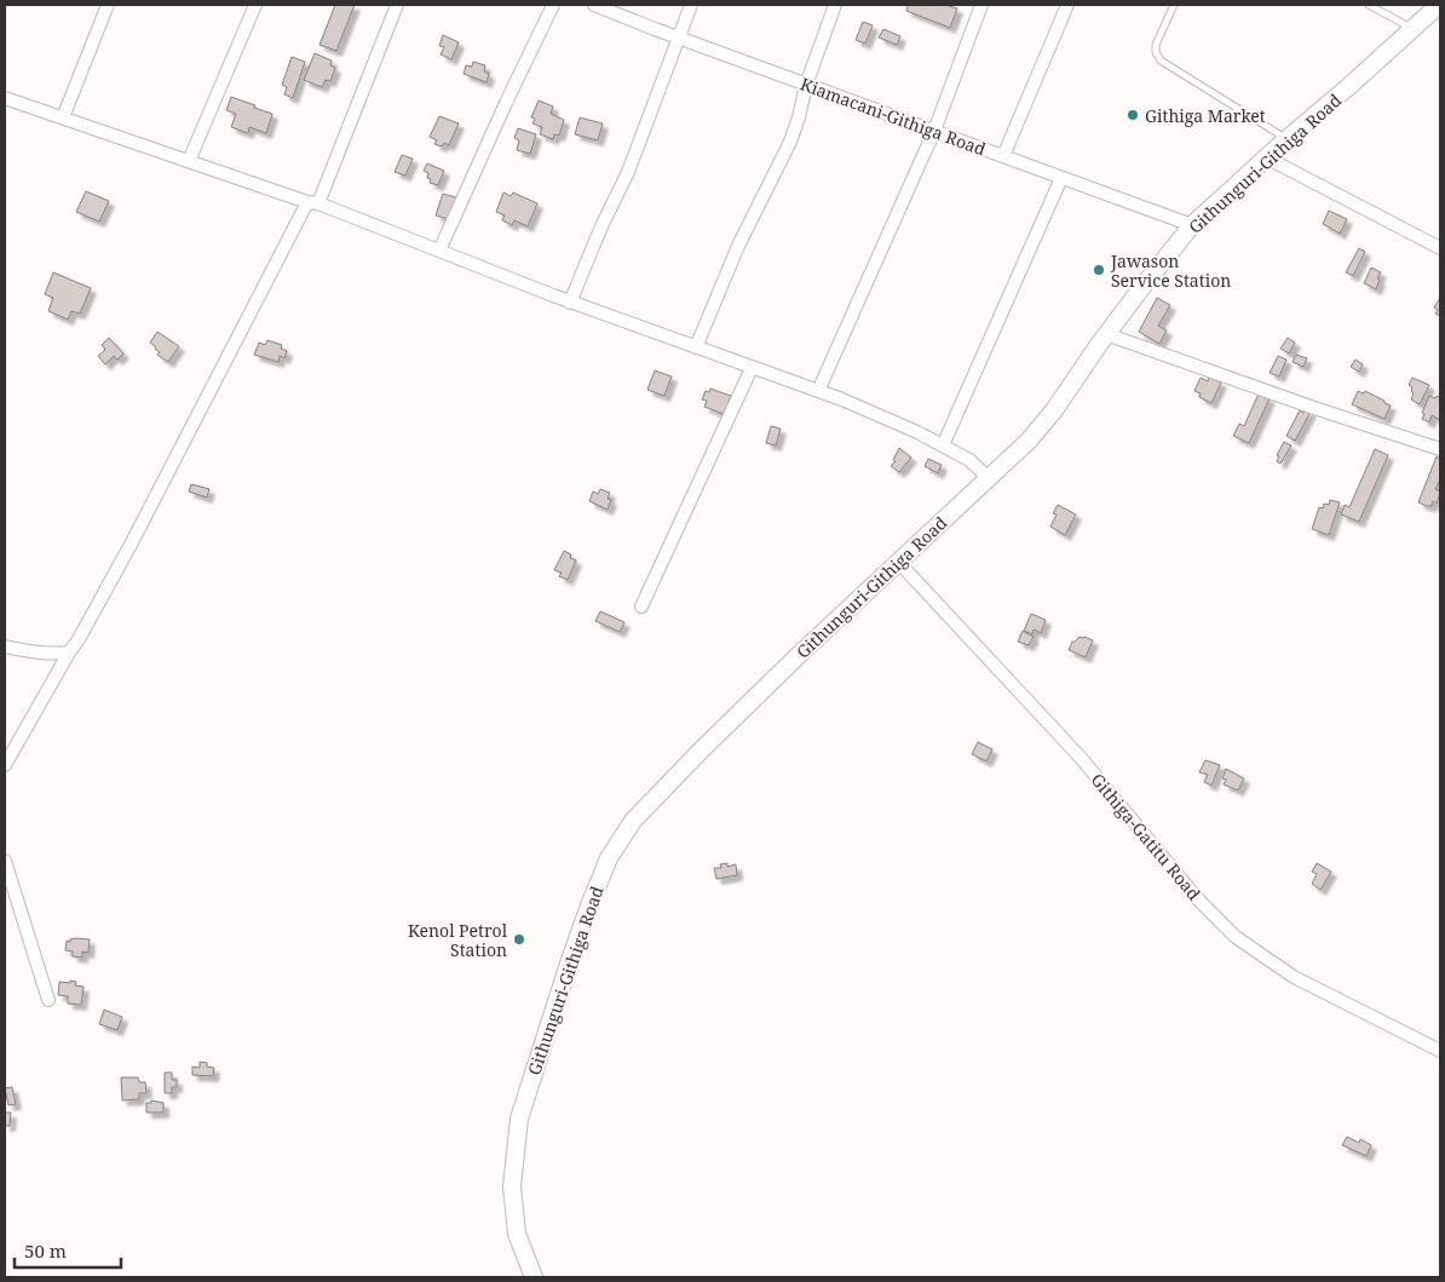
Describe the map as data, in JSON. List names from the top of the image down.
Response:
{
  "streets": {
    "street": ["Kiamacani-Githiga Road", "Githunguri-Githiga Road", "Githiga-Gatitu Road"]
  },
  "crossings": [
    ["Kiamacani-Githiga Road", "Githunguri-Githiga Road"],
    ["Githunguri-Githiga Road", "Githiga-Gatitu Road"]
  ],
  "places": ["Githiga Market", "Jawason Service Station", "Kenol Petrol Station"],
  "scale_bar": "50 m"
}
